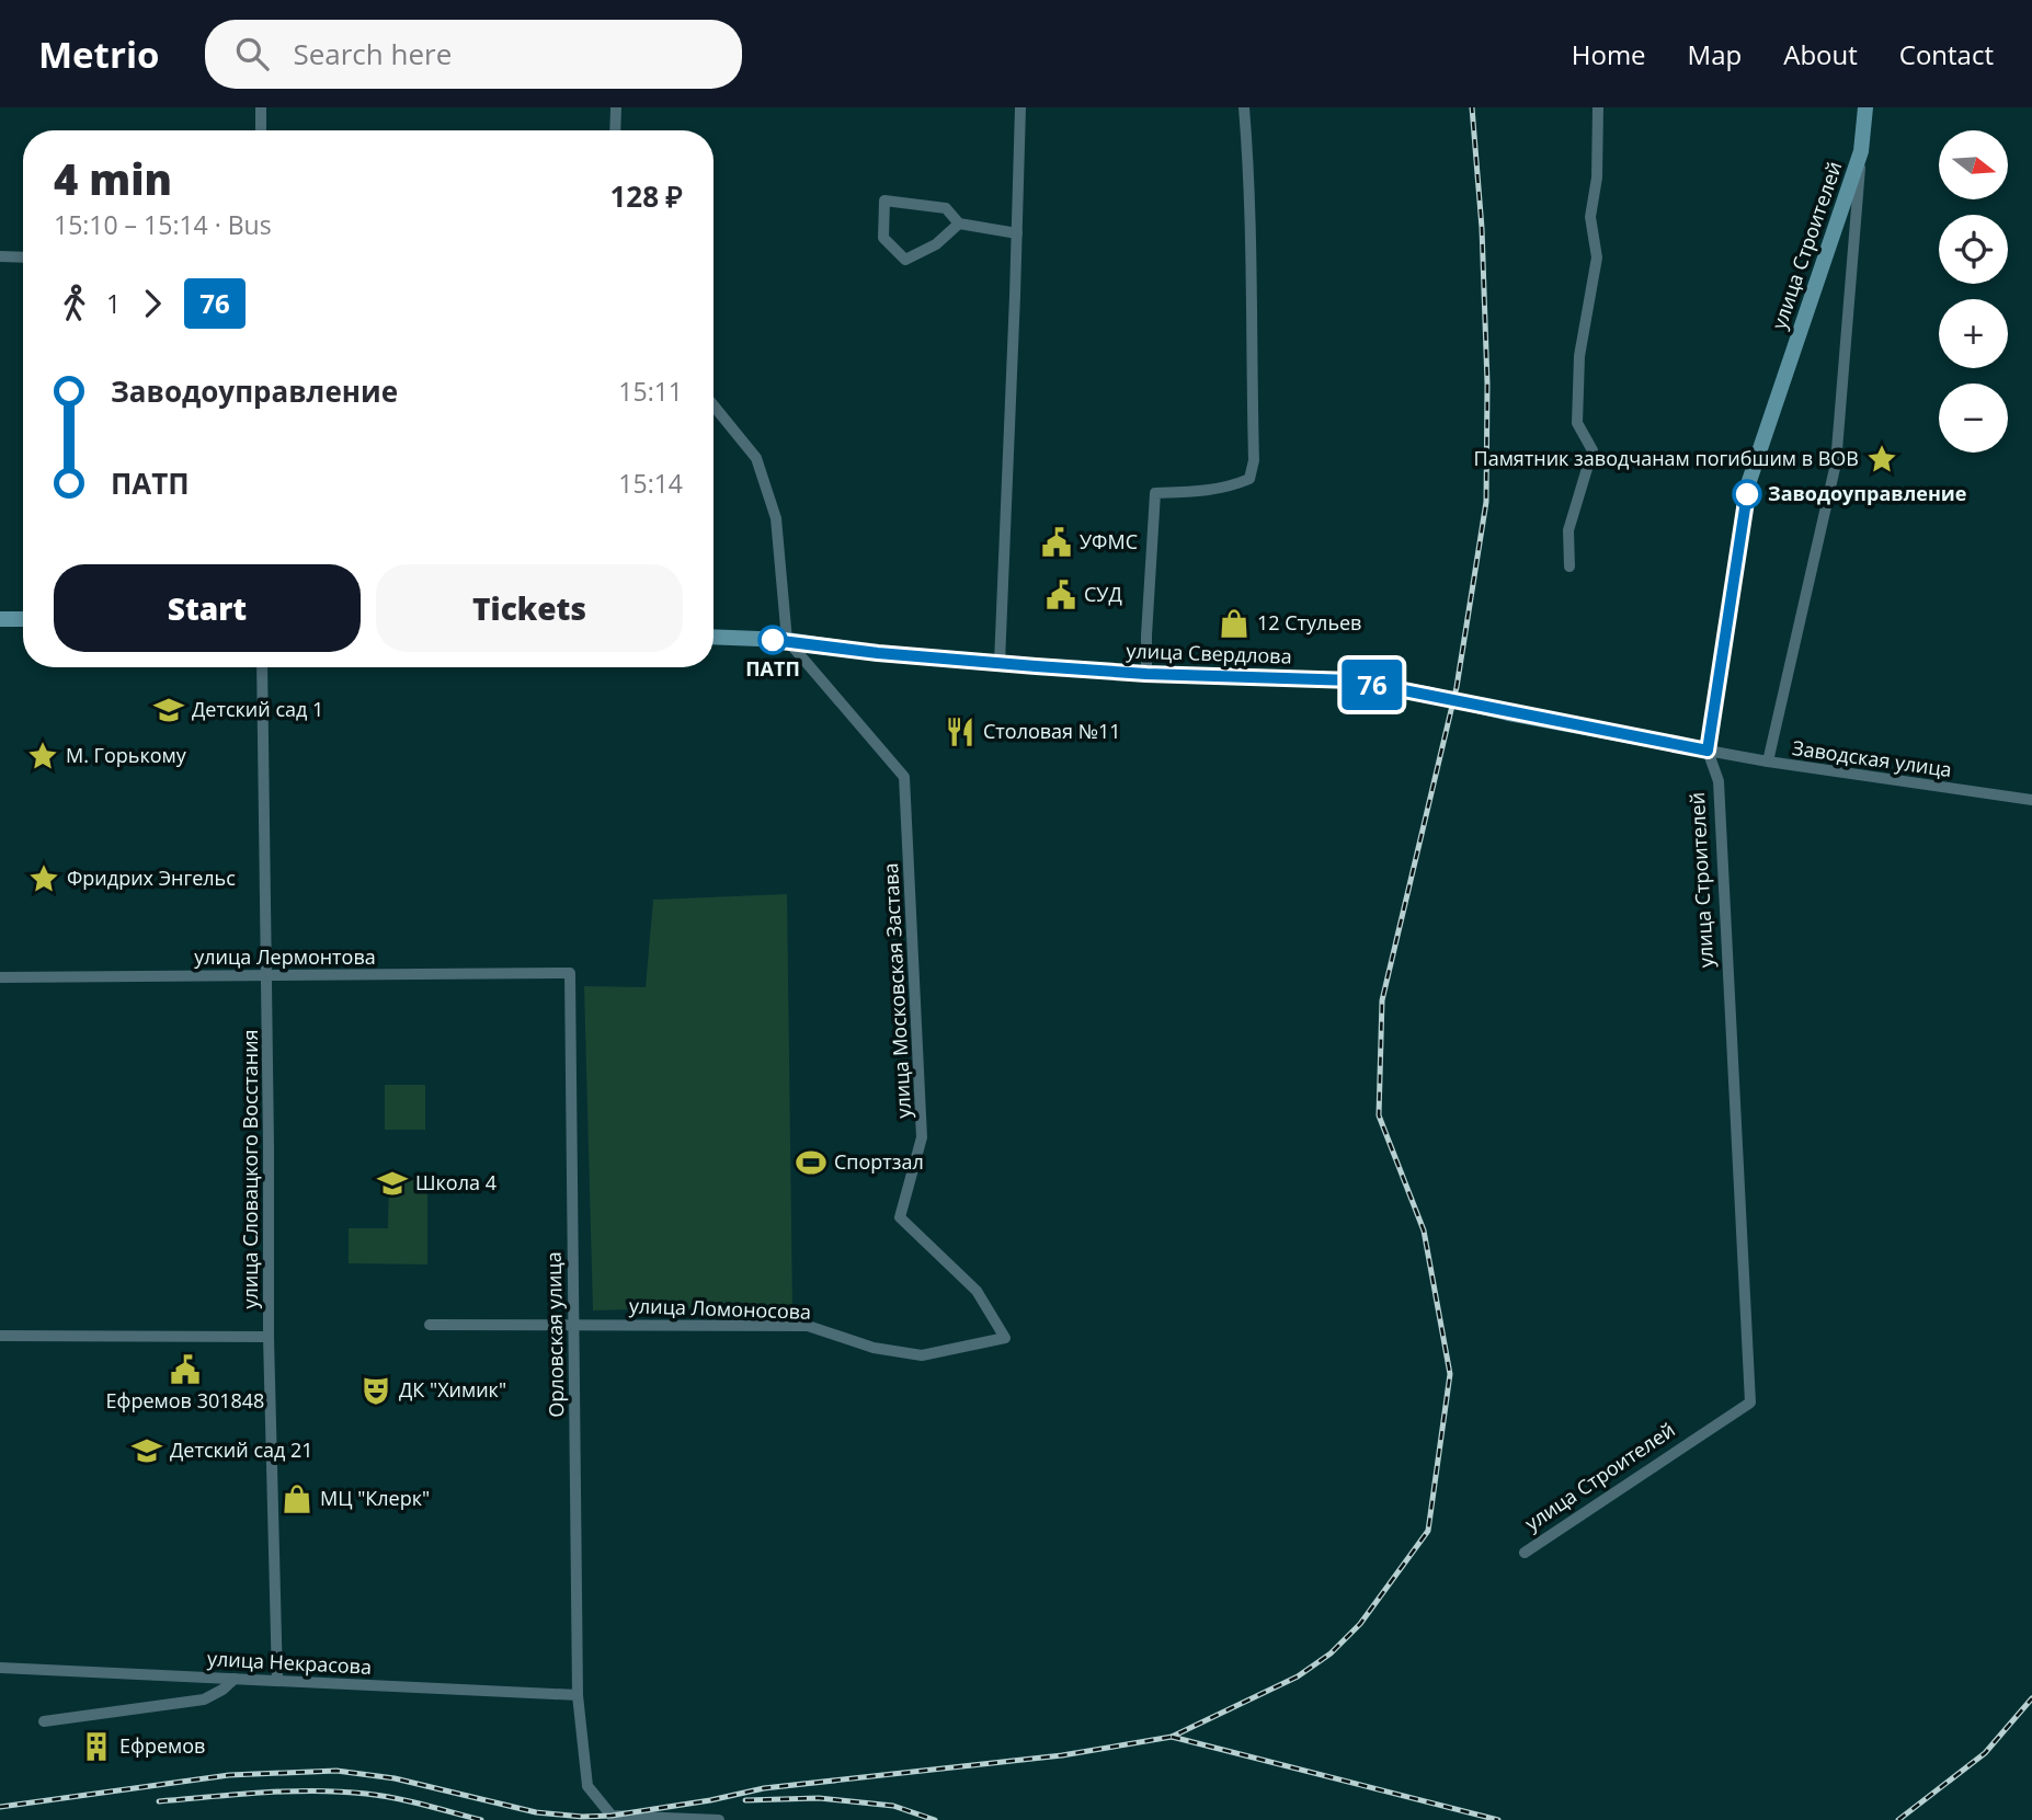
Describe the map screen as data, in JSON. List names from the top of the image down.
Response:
{
  "streets": {
    "main road": ["улица Строителей", "улица Свердлова"],
    "street": [
      "Заводская улица",
      "улица Лермонтова",
      "улица Московская Застава",
      "улица Словацкого Восстания",
      "улица Ломоносова",
      "Орловская улица",
      "улица Некрасова"
    ]
  },
  "crossings": [
    ["улица Строителей", "улица Свердлова"],
    ["улица Строителей", "Заводская улица"],
    ["улица Свердлова", "Заводская улица"],
    ["улица Свердлова", "улица Московская Застава"],
    ["улица Лермонтова", "улица Словацкого Восстания"],
    ["улица Лермонтова", "Орловская улица"],
    ["улица Московская Застава", "улица Ломоносова"],
    ["улица Словацкого Восстания", "улица Некрасова"],
    ["улица Ломоносова", "Орловская улица"],
    ["Орловская улица", "улица Некрасова"]
  ],
  "places": {
    "place": ["Памятник заводчанам погибшим в ВОВ", "М. Горькому", "Фридрих Энгельс"],
    "other": ["Заводоуправление", "ПАТП"],
    "public building": ["УФМС", "СУД", "Ефремов 301848"],
    "shop": ["12 Стульев", "МЦ \"Клерк\""],
    "school or university": ["Детский сад 1", "Школа 4", "Детский сад 21"],
    "restaurant": ["Столовая №11"],
    "sports": ["Спортзал"],
    "theatre": ["ДК \"Химик\""],
    "building": ["Ефремов"]
  },
  "lines": ["bus line 76"],
  "north": "right",
  "page": {
    "header": "Metrio",
    "search": "Search here",
    "nav": [
      "Home",
      "Map",
      "About",
      "Contact"
    ],
    "on_map": "76",
    "map_buttons": ["+", "−"],
    "heading": ["4 min", "15:10 – 15:14 · Bus", "128 ₽"],
    "legs": ["1", "76"],
    "list": [
      {
        "name": "Заводоуправление",
        "value": "15:11"
      },
      {
        "name": "ПАТП",
        "value": "15:14"
      }
    ],
    "buttons": ["Start", "Tickets"]
  }
}
